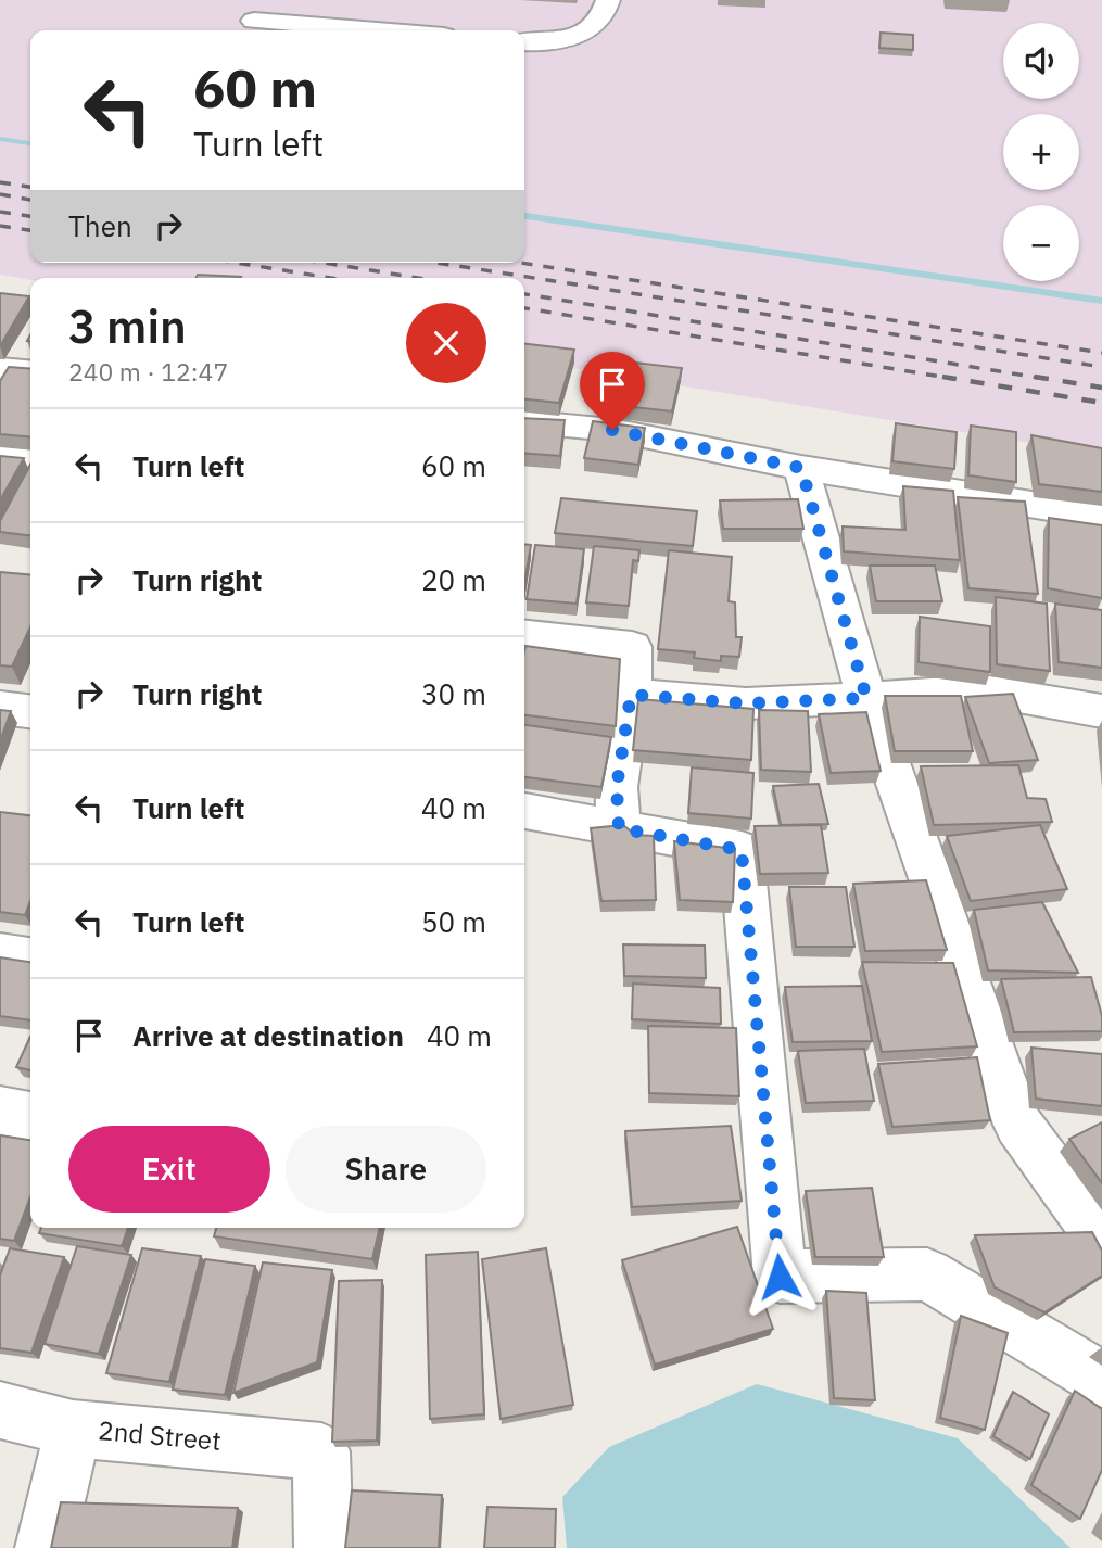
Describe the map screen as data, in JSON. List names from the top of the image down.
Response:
{
  "streets": {
    "street": ["2nd Street"]
  },
  "page": {
    "map_buttons": ["+", "−"],
    "turn": ["60 m", "Turn left"],
    "then": "Then",
    "heading": ["3 min", "240 m · 12:47"],
    "list": [
      {
        "name": "Turn left",
        "value": "60 m"
      },
      {
        "name": "Turn right",
        "value": "20 m"
      },
      {
        "name": "Turn right",
        "value": "30 m"
      },
      {
        "name": "Turn left",
        "value": "40 m"
      },
      {
        "name": "Turn left",
        "value": "50 m"
      },
      {
        "name": "Arrive at destination",
        "value": "40 m"
      }
    ],
    "buttons": ["Exit", "Share"]
  }
}
